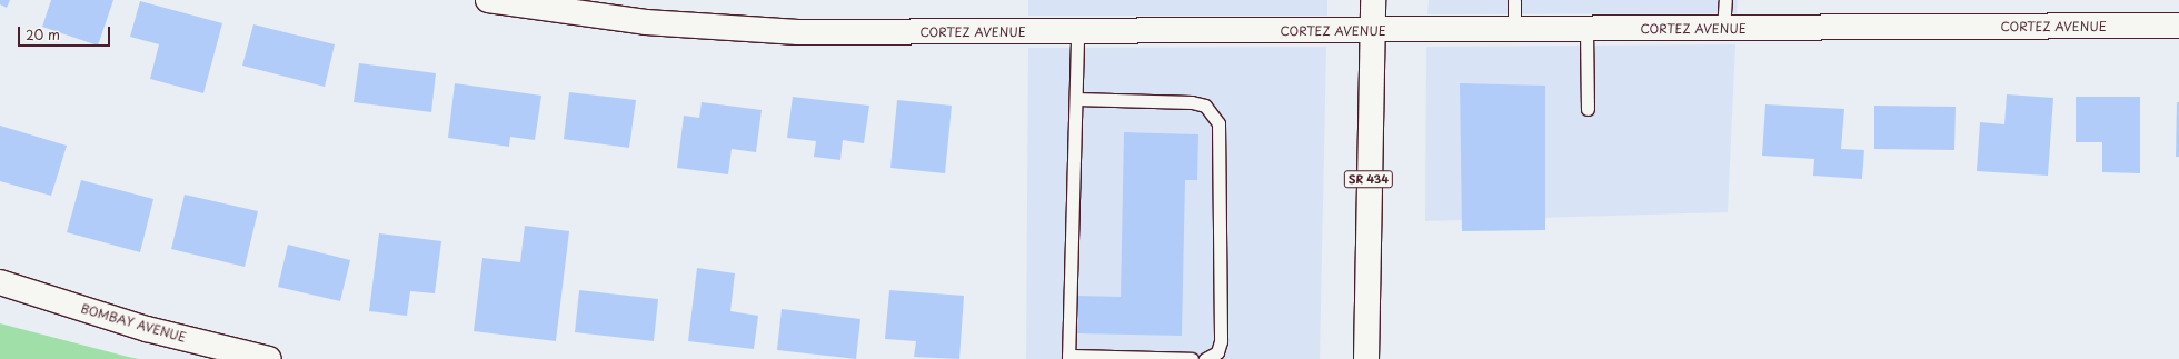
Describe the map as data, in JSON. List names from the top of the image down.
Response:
{
  "streets": {
    "street": ["CORTEZ AVENUE", "SR 434", "BOMBAY AVENUE"]
  },
  "crossings": [
    ["CORTEZ AVENUE", "SR 434"]
  ],
  "scale_bar": "20 m"
}
